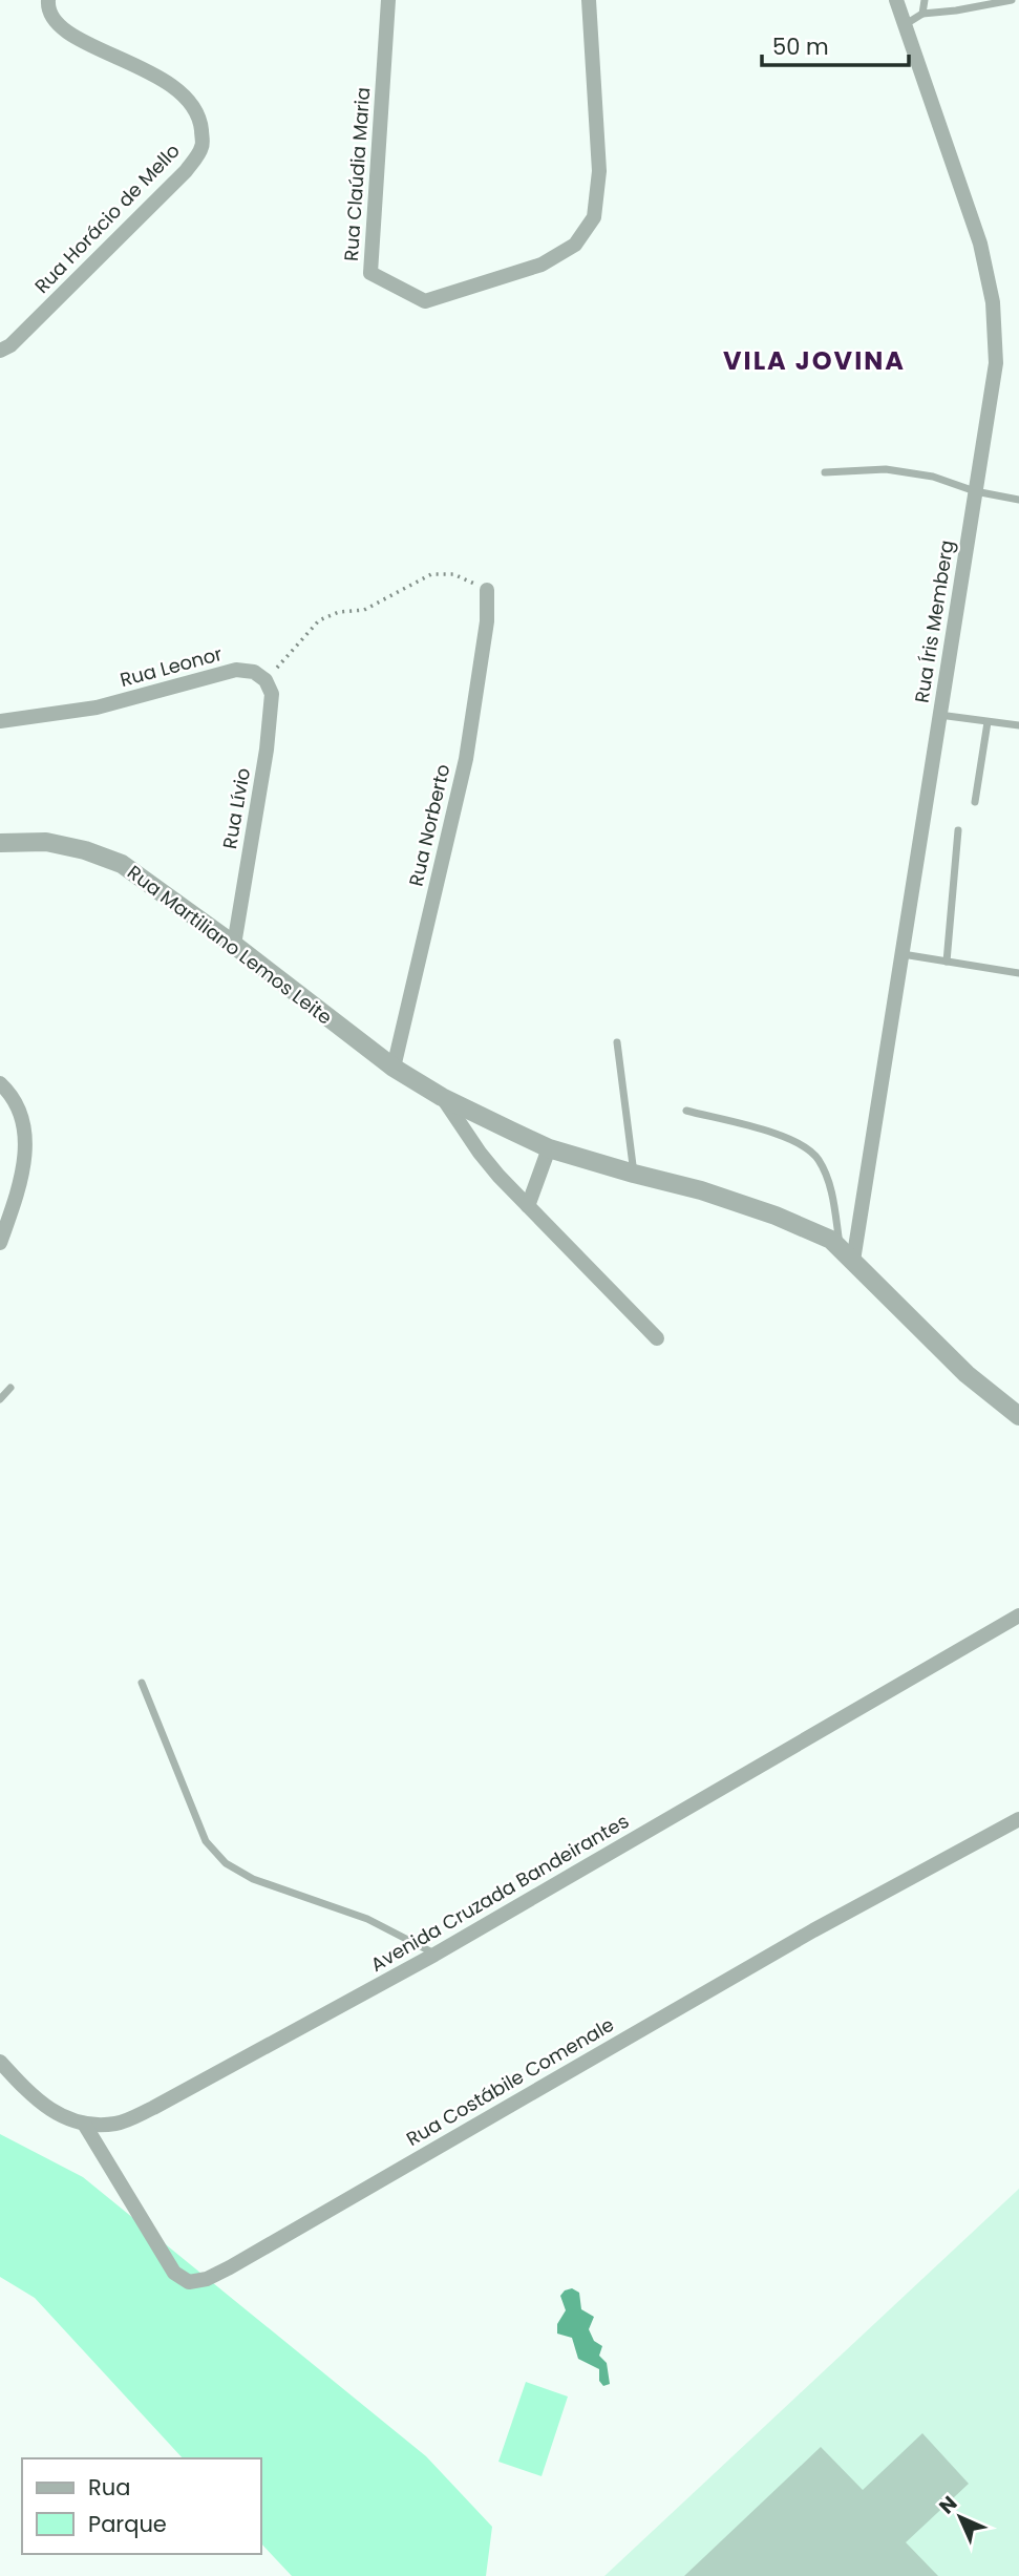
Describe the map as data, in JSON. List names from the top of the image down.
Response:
{
  "streets": {
    "street": [
      "Rua Claúdia Maria",
      "Rua Horácio de Mello",
      "Rua Íris Memberg",
      "Rua Leonor",
      "Rua Lívio",
      "Rua Norberto",
      "Rua Martiliano Lemos Leite",
      "Avenida Cruzada Bandeirantes",
      "Rua Costábile Comenale"
    ]
  },
  "crossings": [
    ["Rua Íris Memberg", "Rua Martiliano Lemos Leite"],
    ["Rua Leonor", "Rua Lívio"],
    ["Rua Lívio", "Rua Martiliano Lemos Leite"],
    ["Rua Norberto", "Rua Martiliano Lemos Leite"],
    ["Avenida Cruzada Bandeirantes", "Rua Costábile Comenale"]
  ],
  "districts": ["VILA JOVINA"],
  "legend": ["Rua", "Parque"],
  "scale_bar": "50 m",
  "north": "top left"
}
